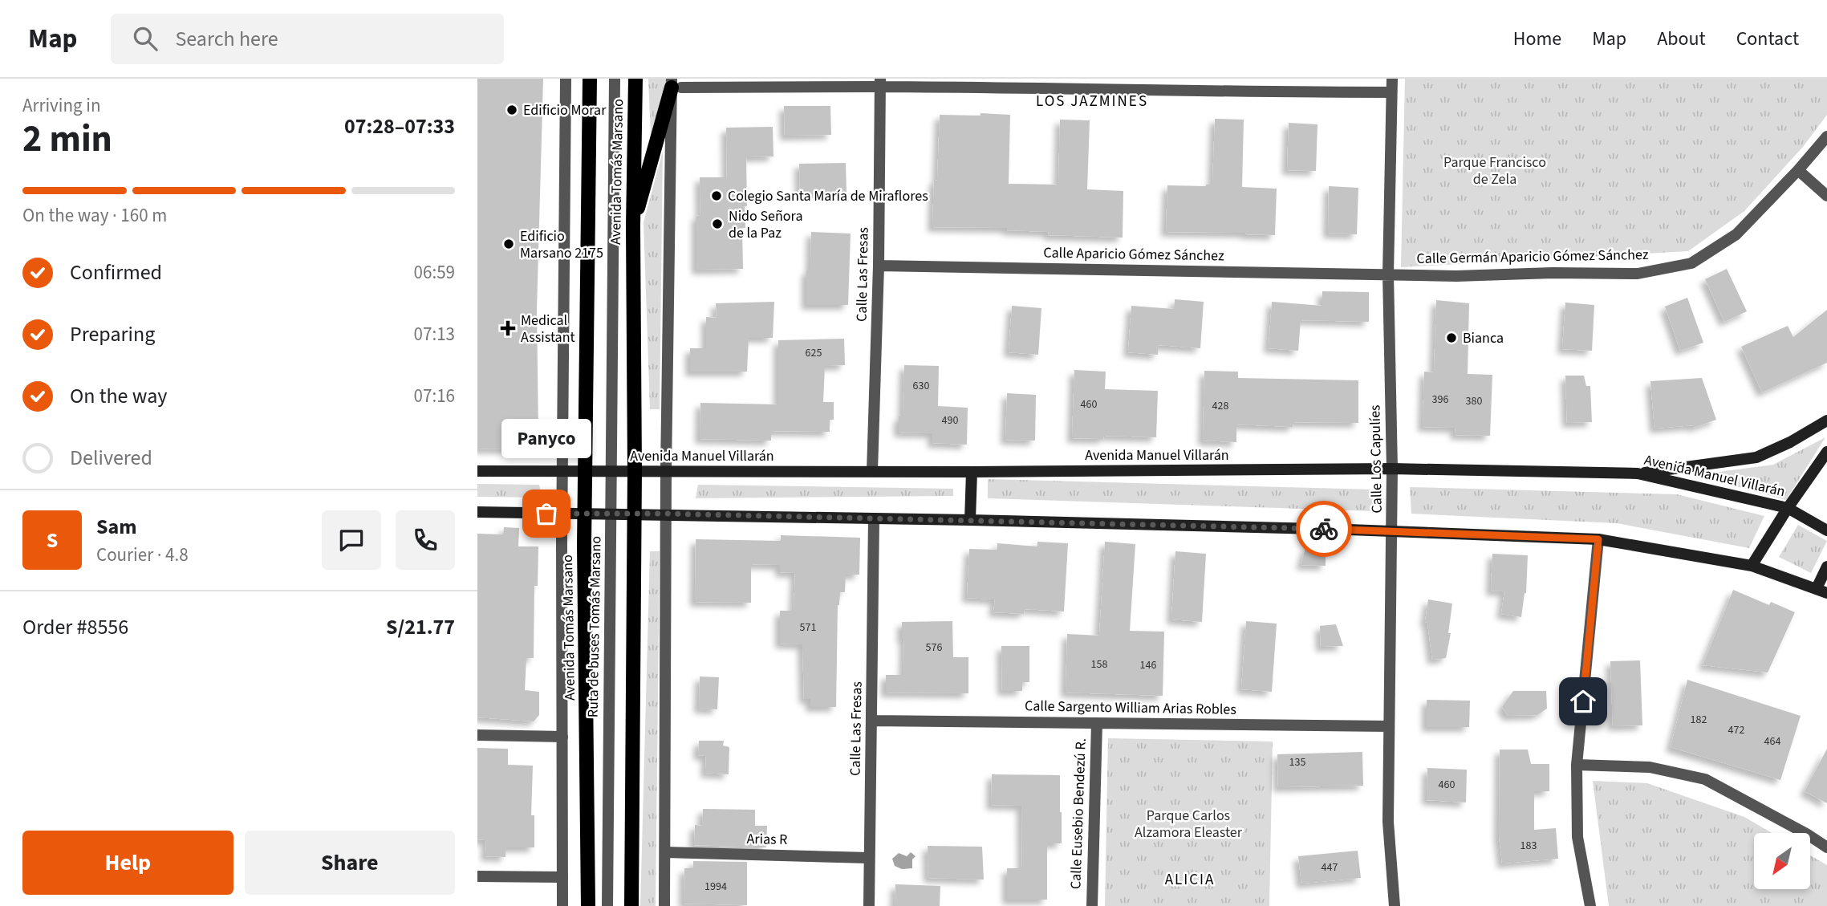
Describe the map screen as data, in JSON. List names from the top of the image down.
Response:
{
  "streets": {
    "main road": ["Avenida Tomás Marsano", "Avenida Manuel Villarán"],
    "street": [
      "Calle Aparicio Gómez Sánchez",
      "Calle Germán Aparicio Gómez Sánchez",
      "Calle Las Fresas",
      "Calle Los Capulíes",
      "Ruta de buses Tomás Marsano",
      "Calle Sargento William Arias Robles",
      "Calle Eusebio Bendezú R.",
      "Arias R"
    ]
  },
  "crossings": [
    ["Avenida Tomás Marsano", "Avenida Manuel Villarán"],
    ["Calle Aparicio Gómez Sánchez", "Calle Germán Aparicio Gómez Sánchez"],
    ["Calle Aparicio Gómez Sánchez", "Calle Las Fresas"],
    ["Calle Aparicio Gómez Sánchez", "Calle Los Capulíes"],
    ["Calle Germán Aparicio Gómez Sánchez", "Calle Los Capulíes"],
    ["Calle Las Fresas", "Avenida Manuel Villarán"],
    ["Calle Las Fresas", "Calle Sargento William Arias Robles"],
    ["Calle Las Fresas", "Arias R"],
    ["Avenida Manuel Villarán", "Calle Los Capulíes"],
    ["Avenida Manuel Villarán", "Ruta de buses Tomás Marsano"],
    ["Calle Los Capulíes", "Calle Sargento William Arias Robles"],
    ["Calle Sargento William Arias Robles", "Calle Eusebio Bendezú R."]
  ],
  "districts": ["LOS JAZMINES", "ALICIA"],
  "parks": ["Parque Francisco de Zela", "Parque Carlos Alzamora Eleaster"],
  "places": {
    "other": [
      "Edificio Morar",
      "Colegio Santa María de Miraflores",
      "Nido Señora de la Paz",
      "Edificio Marsano 2175",
      "Bianca",
      "Panyco"
    ],
    "health": ["Medical Assistant"]
  },
  "house_numbers": [
    "625",
    "630",
    "396",
    "380",
    "460",
    "428",
    "490",
    "571",
    "576",
    "158",
    "146",
    "182",
    "472",
    "464",
    "135",
    "460",
    "183",
    "447",
    "1994"
  ],
  "north": "bottom left",
  "page": {
    "header": "Map",
    "search": "Search here",
    "nav": [
      "Home",
      "Map",
      "About",
      "Contact"
    ],
    "heading": ["2 min", "Arriving in", "07:28–07:33"],
    "panel": [
      "Sam",
      "Courier · 4.8",
      "Order #8556",
      "S/21.77"
    ],
    "bar": "On the way · 160 m",
    "list": [
      ["Confirmed", "06:59"],
      ["Preparing", "07:13"],
      ["On the way", "07:16"],
      "Delivered"
    ],
    "bubble": "Panyco",
    "round": "S",
    "buttons": ["Help", "Share"]
  }
}
